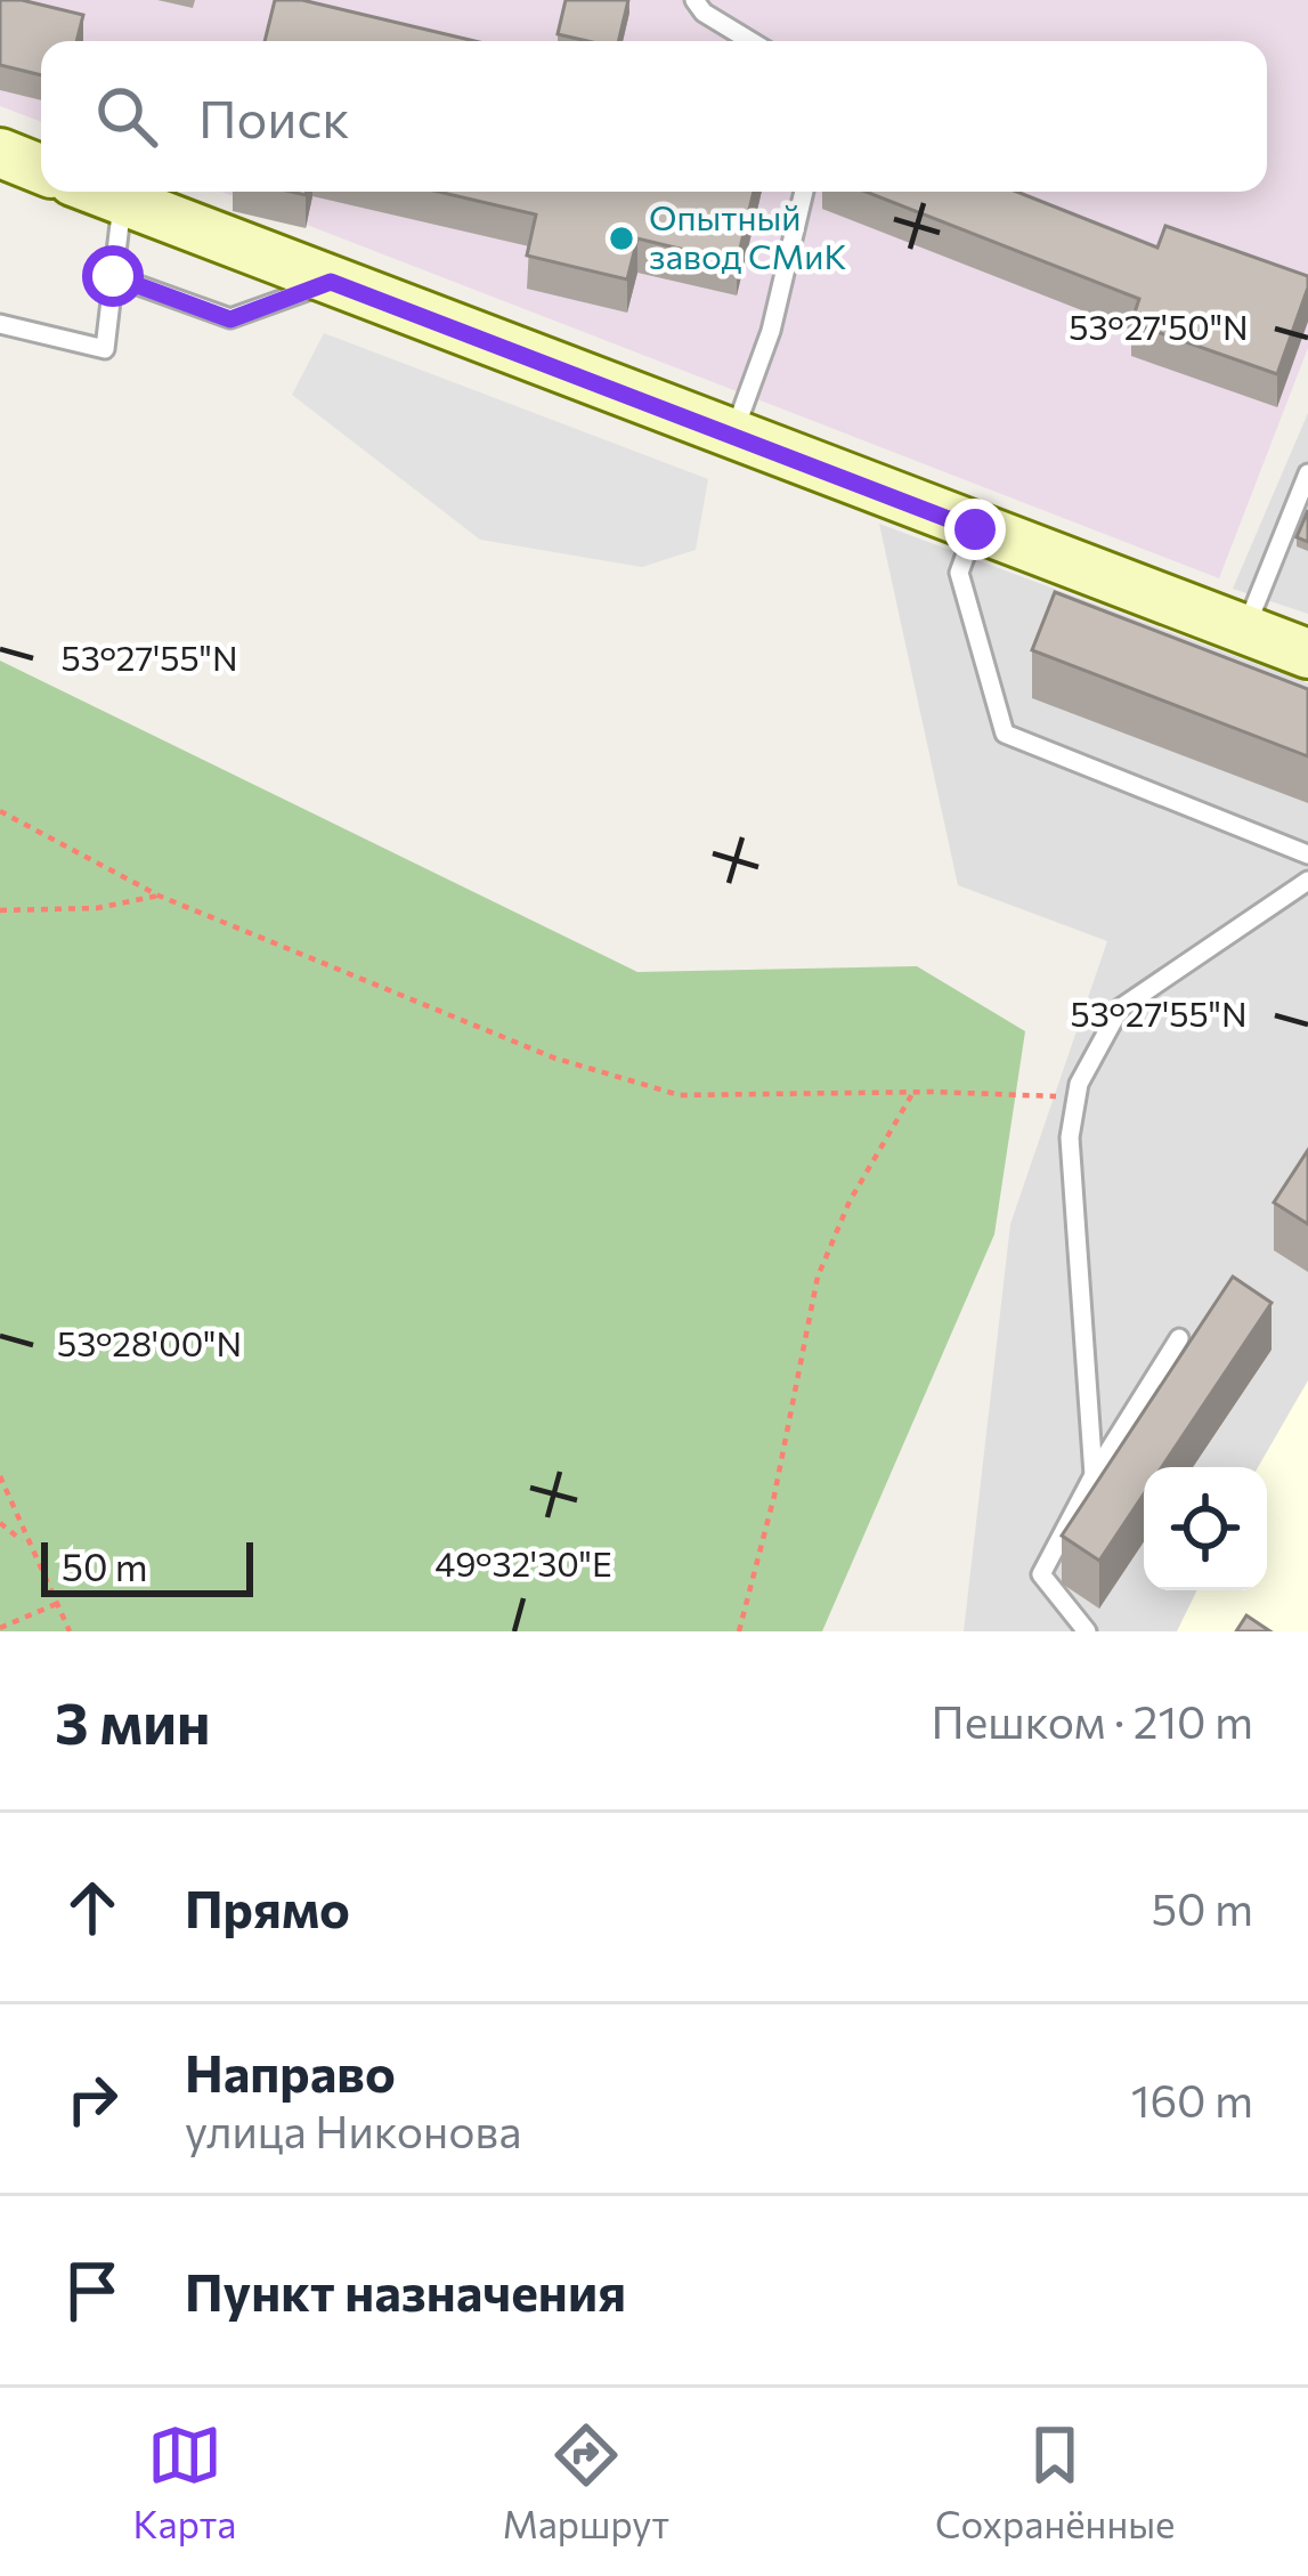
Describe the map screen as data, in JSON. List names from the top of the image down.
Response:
{
  "places": ["Опытный завод СМиК"],
  "scale_bar": "50 m",
  "page": {
    "search": "Поиск",
    "scale": "50 m",
    "heading": ["3 мин", "Пешком · 210 m"],
    "list": [
      ["Прямо", "50 m"],
      ["Направо", "улица Никонова", "160 m"],
      "Пункт назначения"
    ],
    "nav": ["Карта", "Маршрут", "Сохранённые"]
  },
  "coordinates": [
    "53°27'50\"N",
    "53°27'55\"N",
    "53°28'00\"N",
    "49°32'30\"E"
  ]
}
